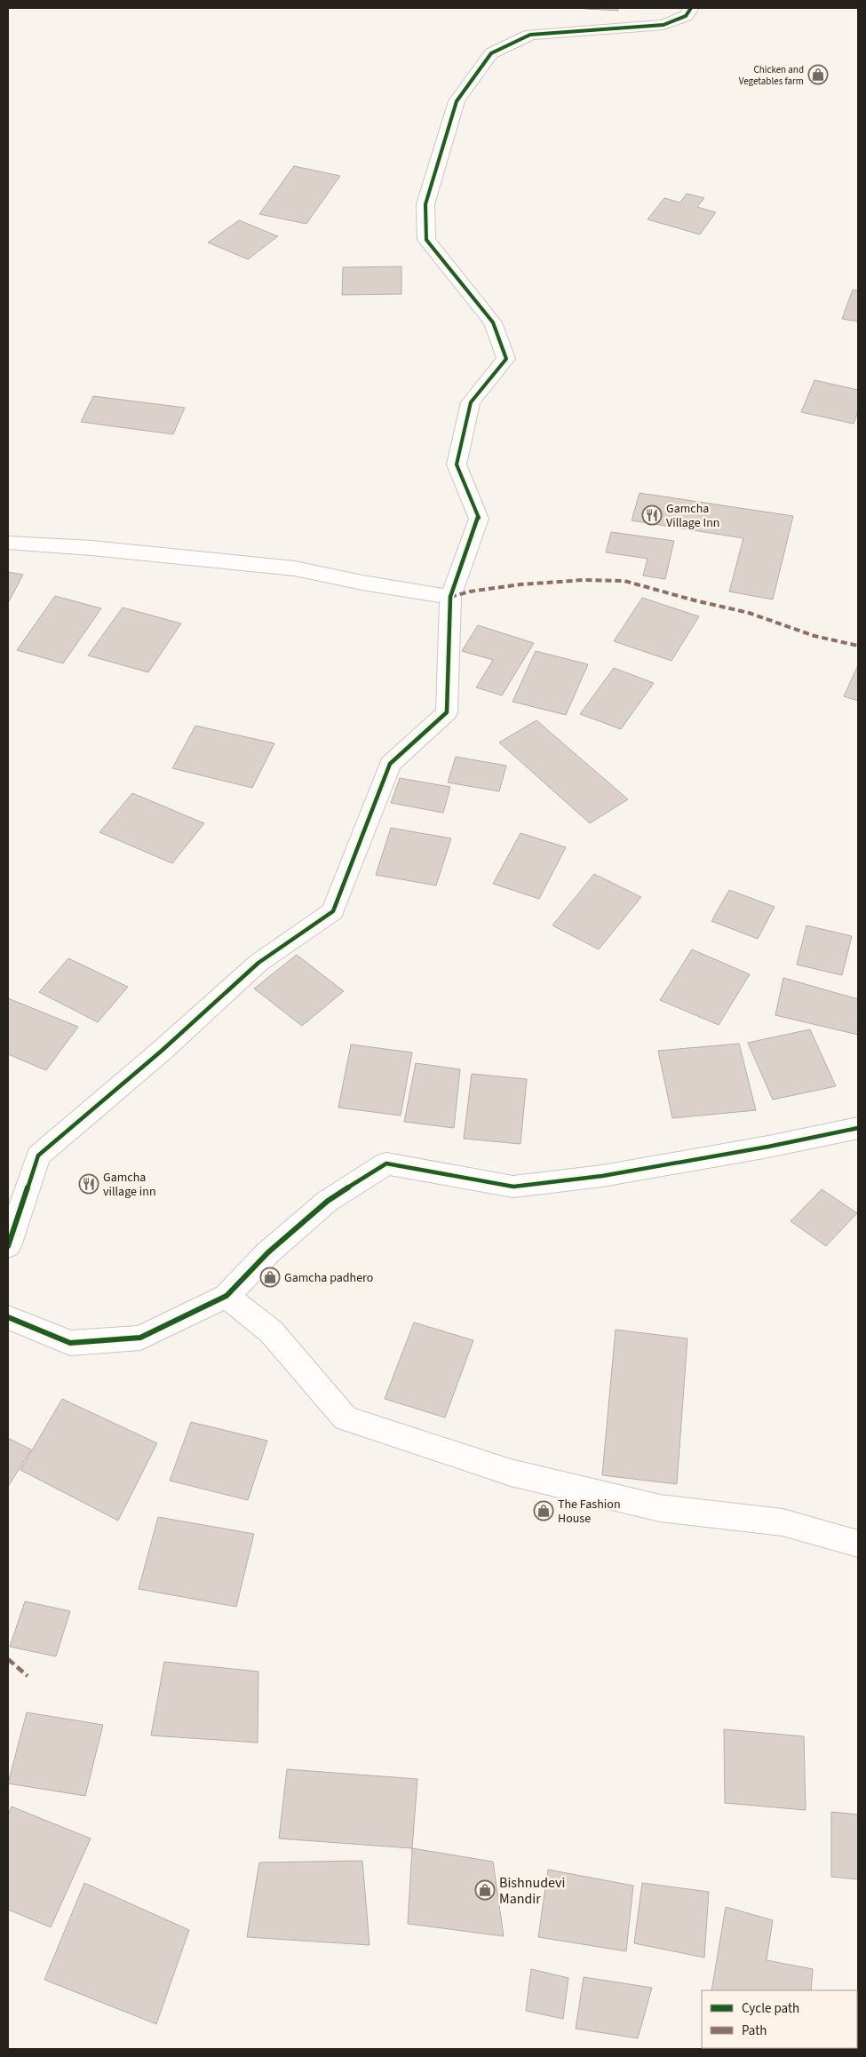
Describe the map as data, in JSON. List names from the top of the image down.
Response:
{
  "places": {
    "shop": [
      "Chicken and Vegetables farm",
      "Gamcha padhero",
      "The Fashion House",
      "Bishnudevi Mandir"
    ],
    "restaurant": ["Gamcha Village Inn", "Gamcha village inn"]
  },
  "legend": ["Cycle path", "Path"]
}
